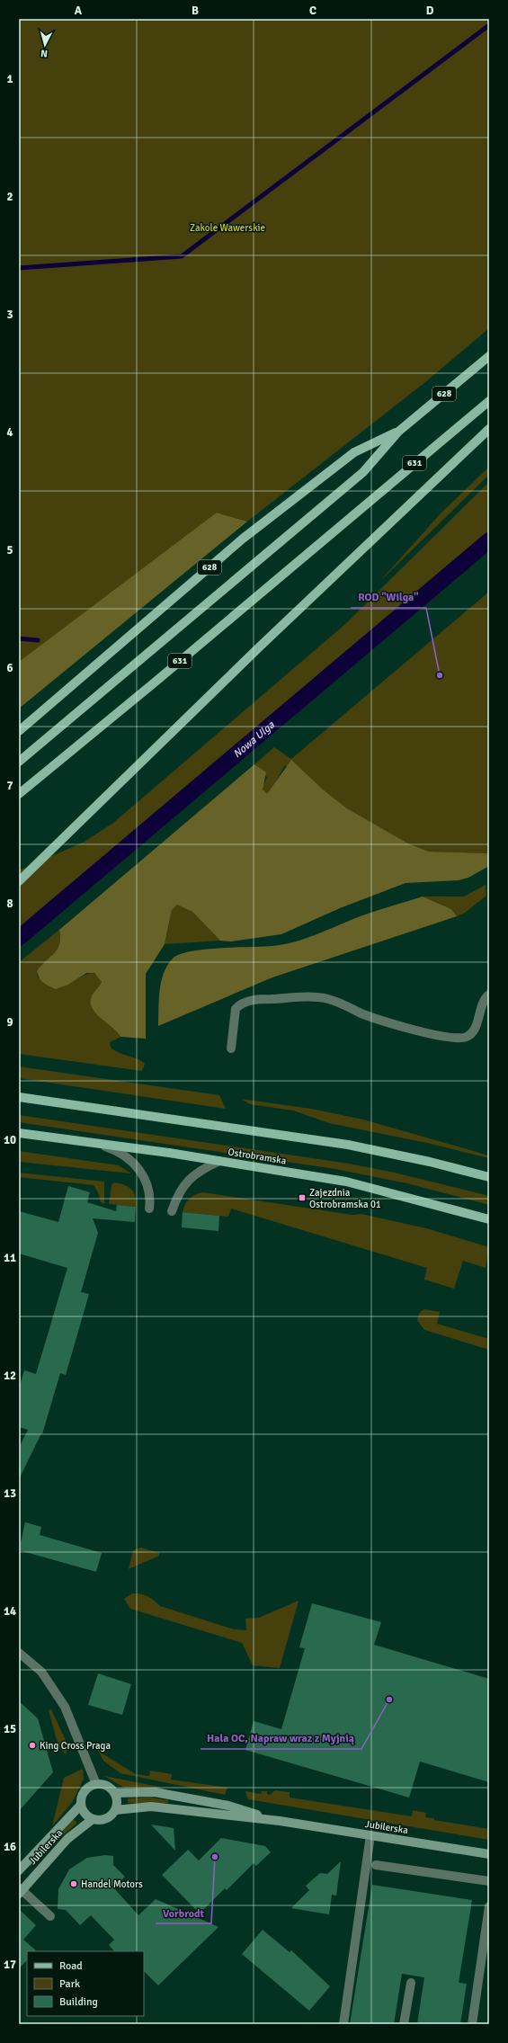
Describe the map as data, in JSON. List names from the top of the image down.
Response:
{
  "streets": {
    "main road": ["628", "631", "Ostrobramska"],
    "street": ["Jubilerska"]
  },
  "crossings": [
    ["628", "631"]
  ],
  "water": ["Nowa Ulga"],
  "parks": ["Zakole Wawerskie"],
  "places": {
    "other": [
      "ROD \"Wilga\"",
      "Hala OC, Napraw wraz z Myjnią",
      "King Cross Praga",
      "Vorbrodt",
      "Handel Motors"
    ],
    "transit": ["Zajezdnia Ostrobramska 01"]
  },
  "legend": ["Road", "Park", "Building"],
  "north": "bottom",
  "grid": {
    "columns": [
      "A",
      "B",
      "C",
      "D"
    ],
    "rows": [
      "1",
      "2",
      "3",
      "4",
      "5",
      "6",
      "7",
      "8",
      "9",
      "10",
      "11",
      "12",
      "13",
      "14",
      "15",
      "16",
      "17"
    ]
  }
}
